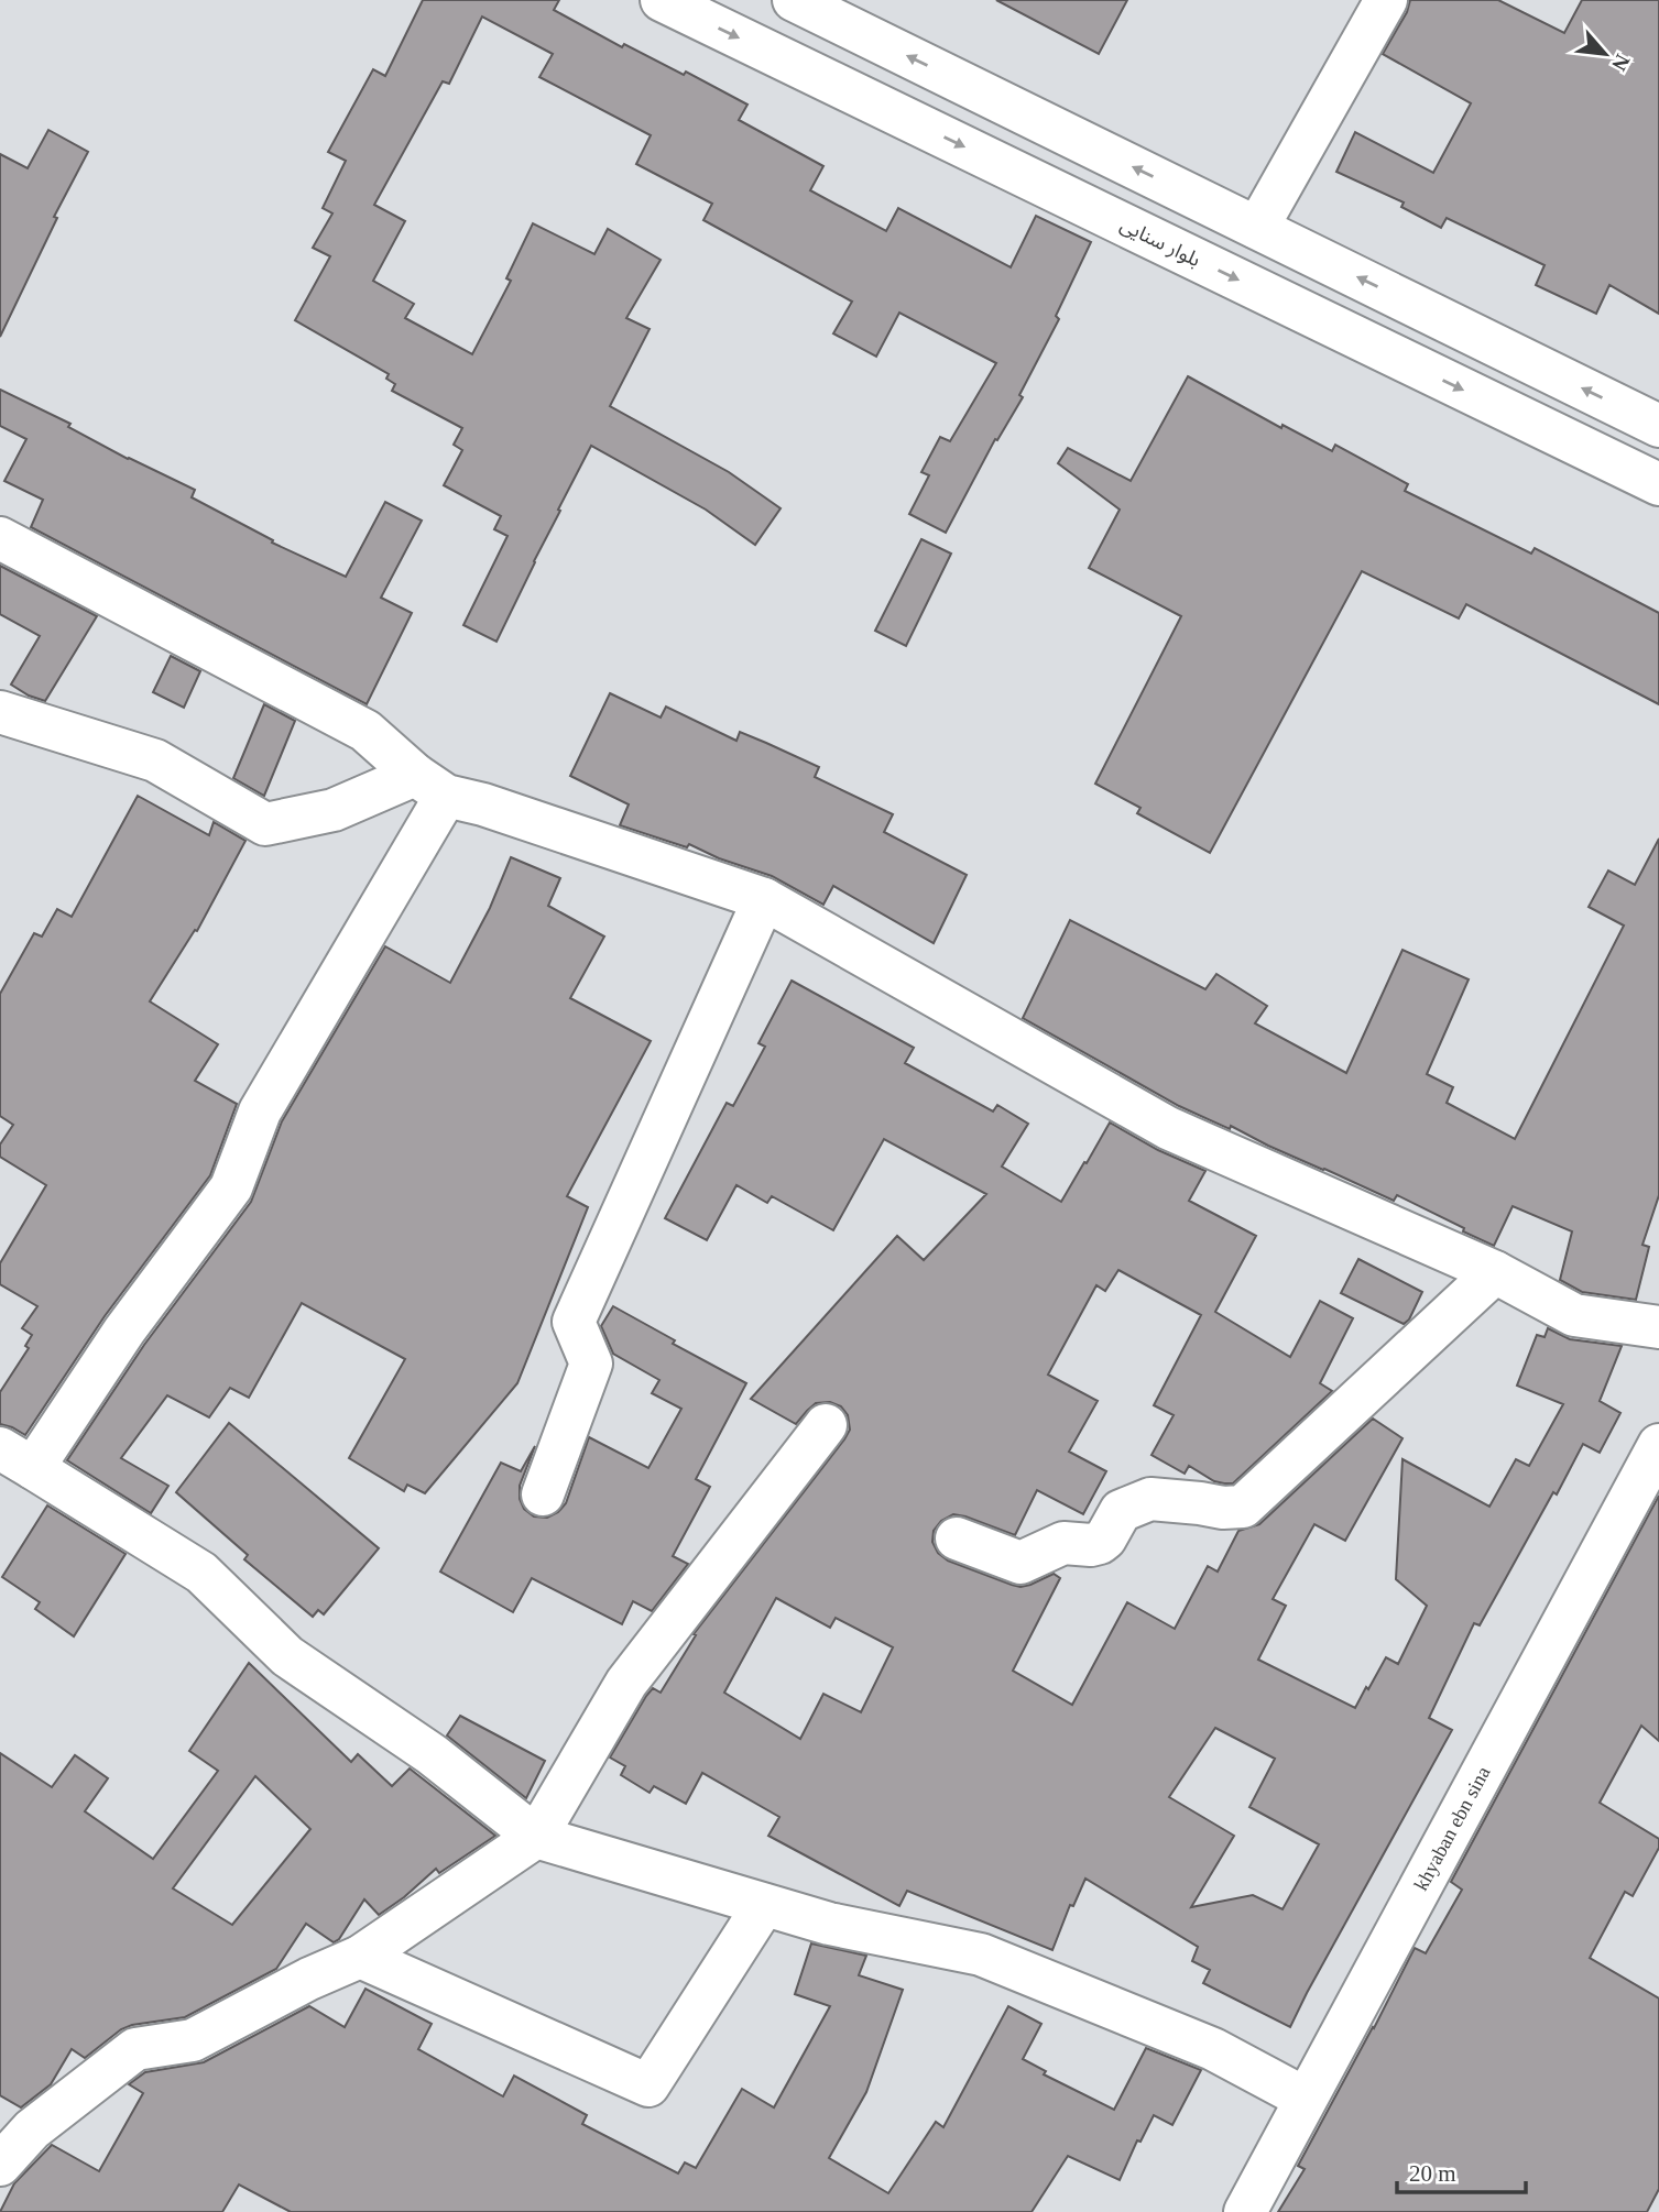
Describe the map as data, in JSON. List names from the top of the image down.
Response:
{
  "streets": {
    "street": ["بلوار سنایی", "khyaban ebn sina"]
  },
  "scale_bar": "20 m",
  "north": "bottom right"
}
